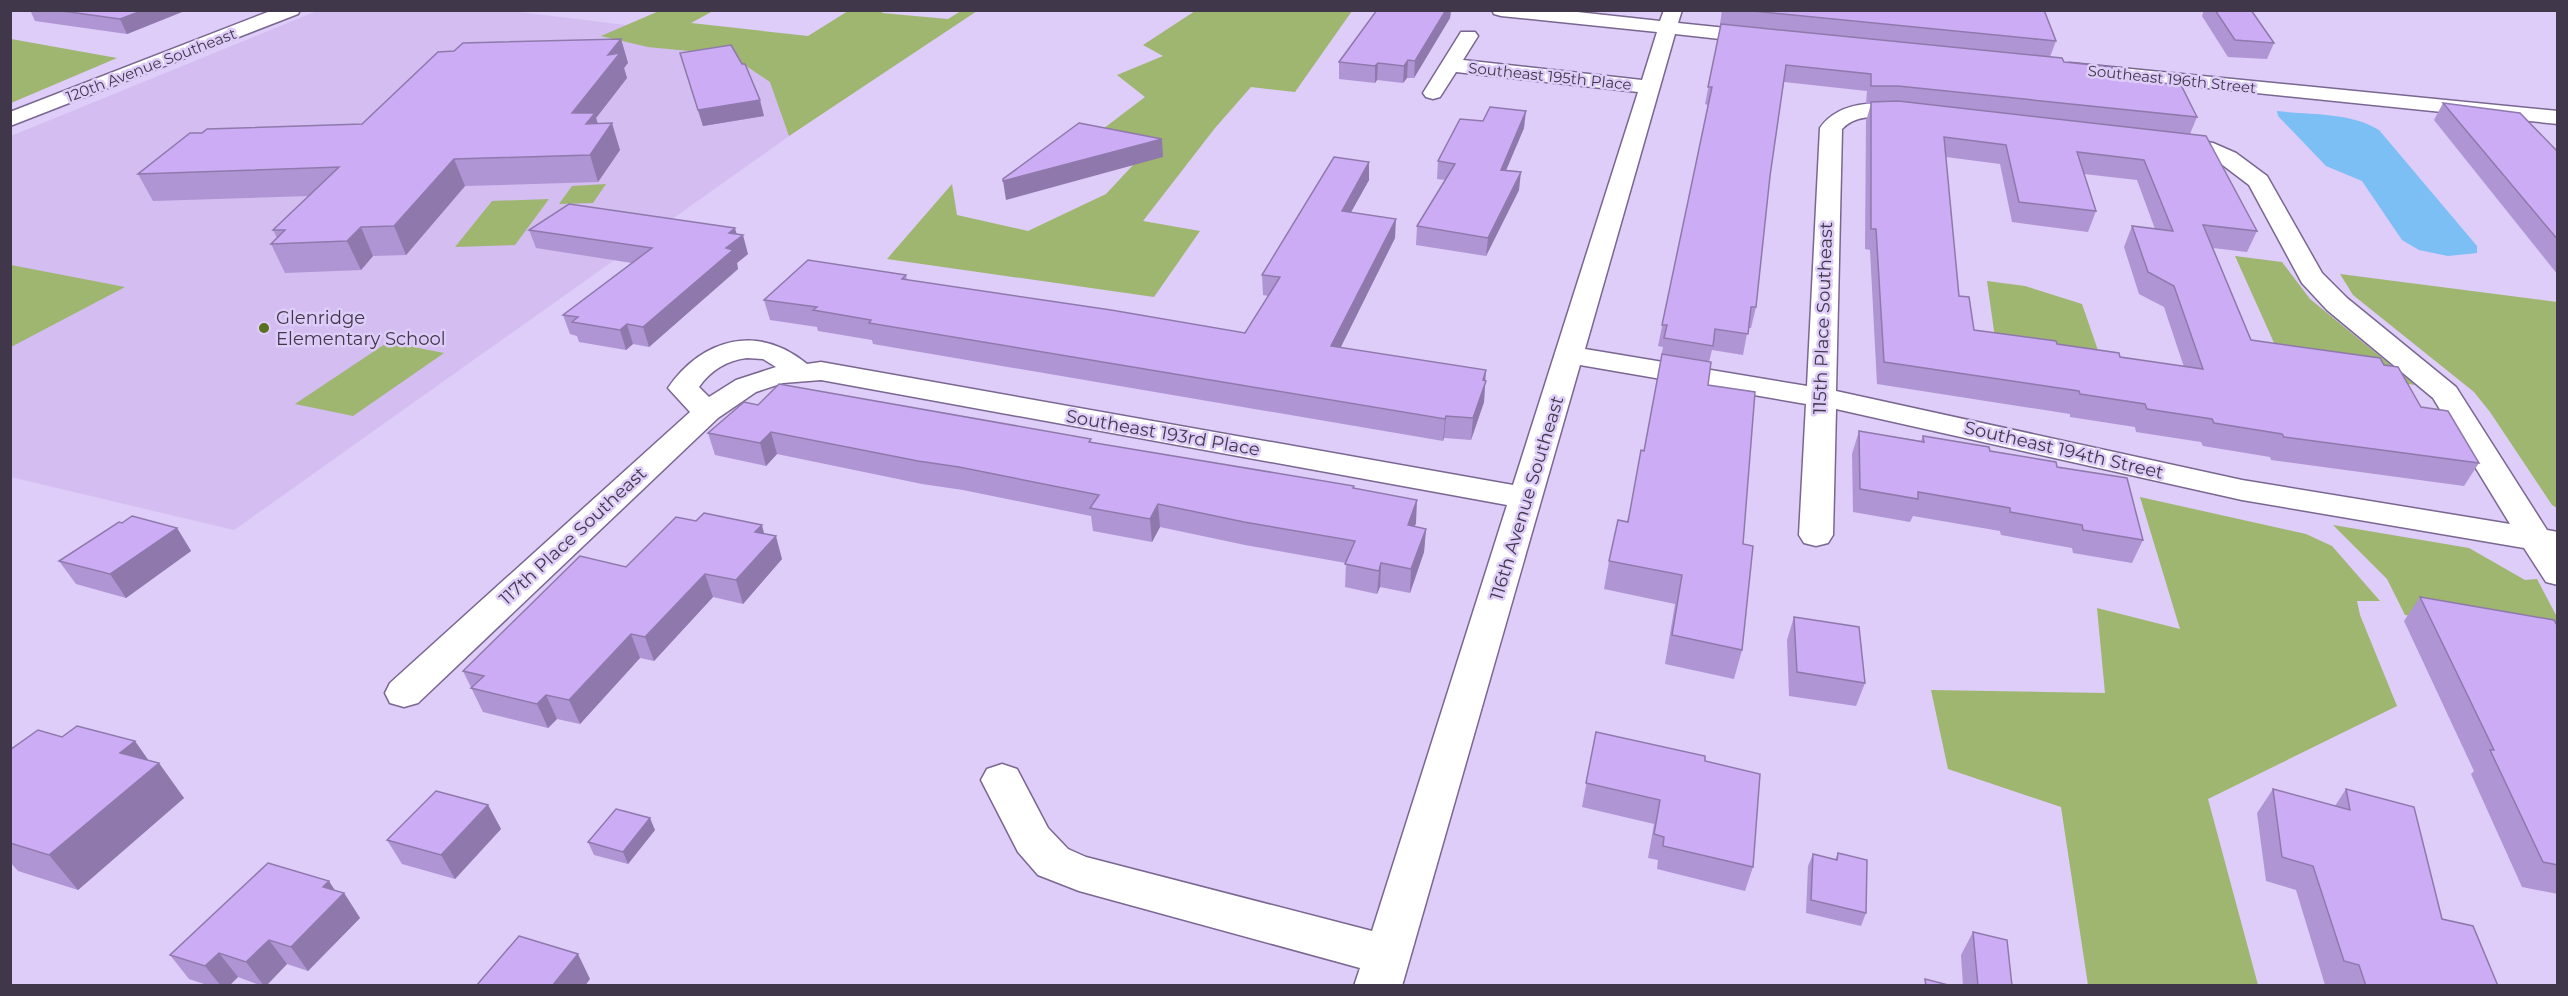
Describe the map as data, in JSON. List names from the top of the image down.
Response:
{
  "streets": {
    "street": [
      "120th Avenue Southeast",
      "Southeast 195th Place",
      "Southeast 196th Street",
      "115th Place Southeast",
      "Southeast 193rd Place",
      "Southeast 194th Street",
      "116th Avenue Southeast",
      "117th Place Southeast"
    ]
  },
  "crossings": [
    ["Southeast 195th Place", "116th Avenue Southeast"],
    ["115th Place Southeast", "Southeast 194th Street"],
    ["Southeast 193rd Place", "116th Avenue Southeast"],
    ["Southeast 193rd Place", "117th Place Southeast"],
    ["Southeast 194th Street", "116th Avenue Southeast"]
  ],
  "places": ["Glenridge Elementary School"]
}
